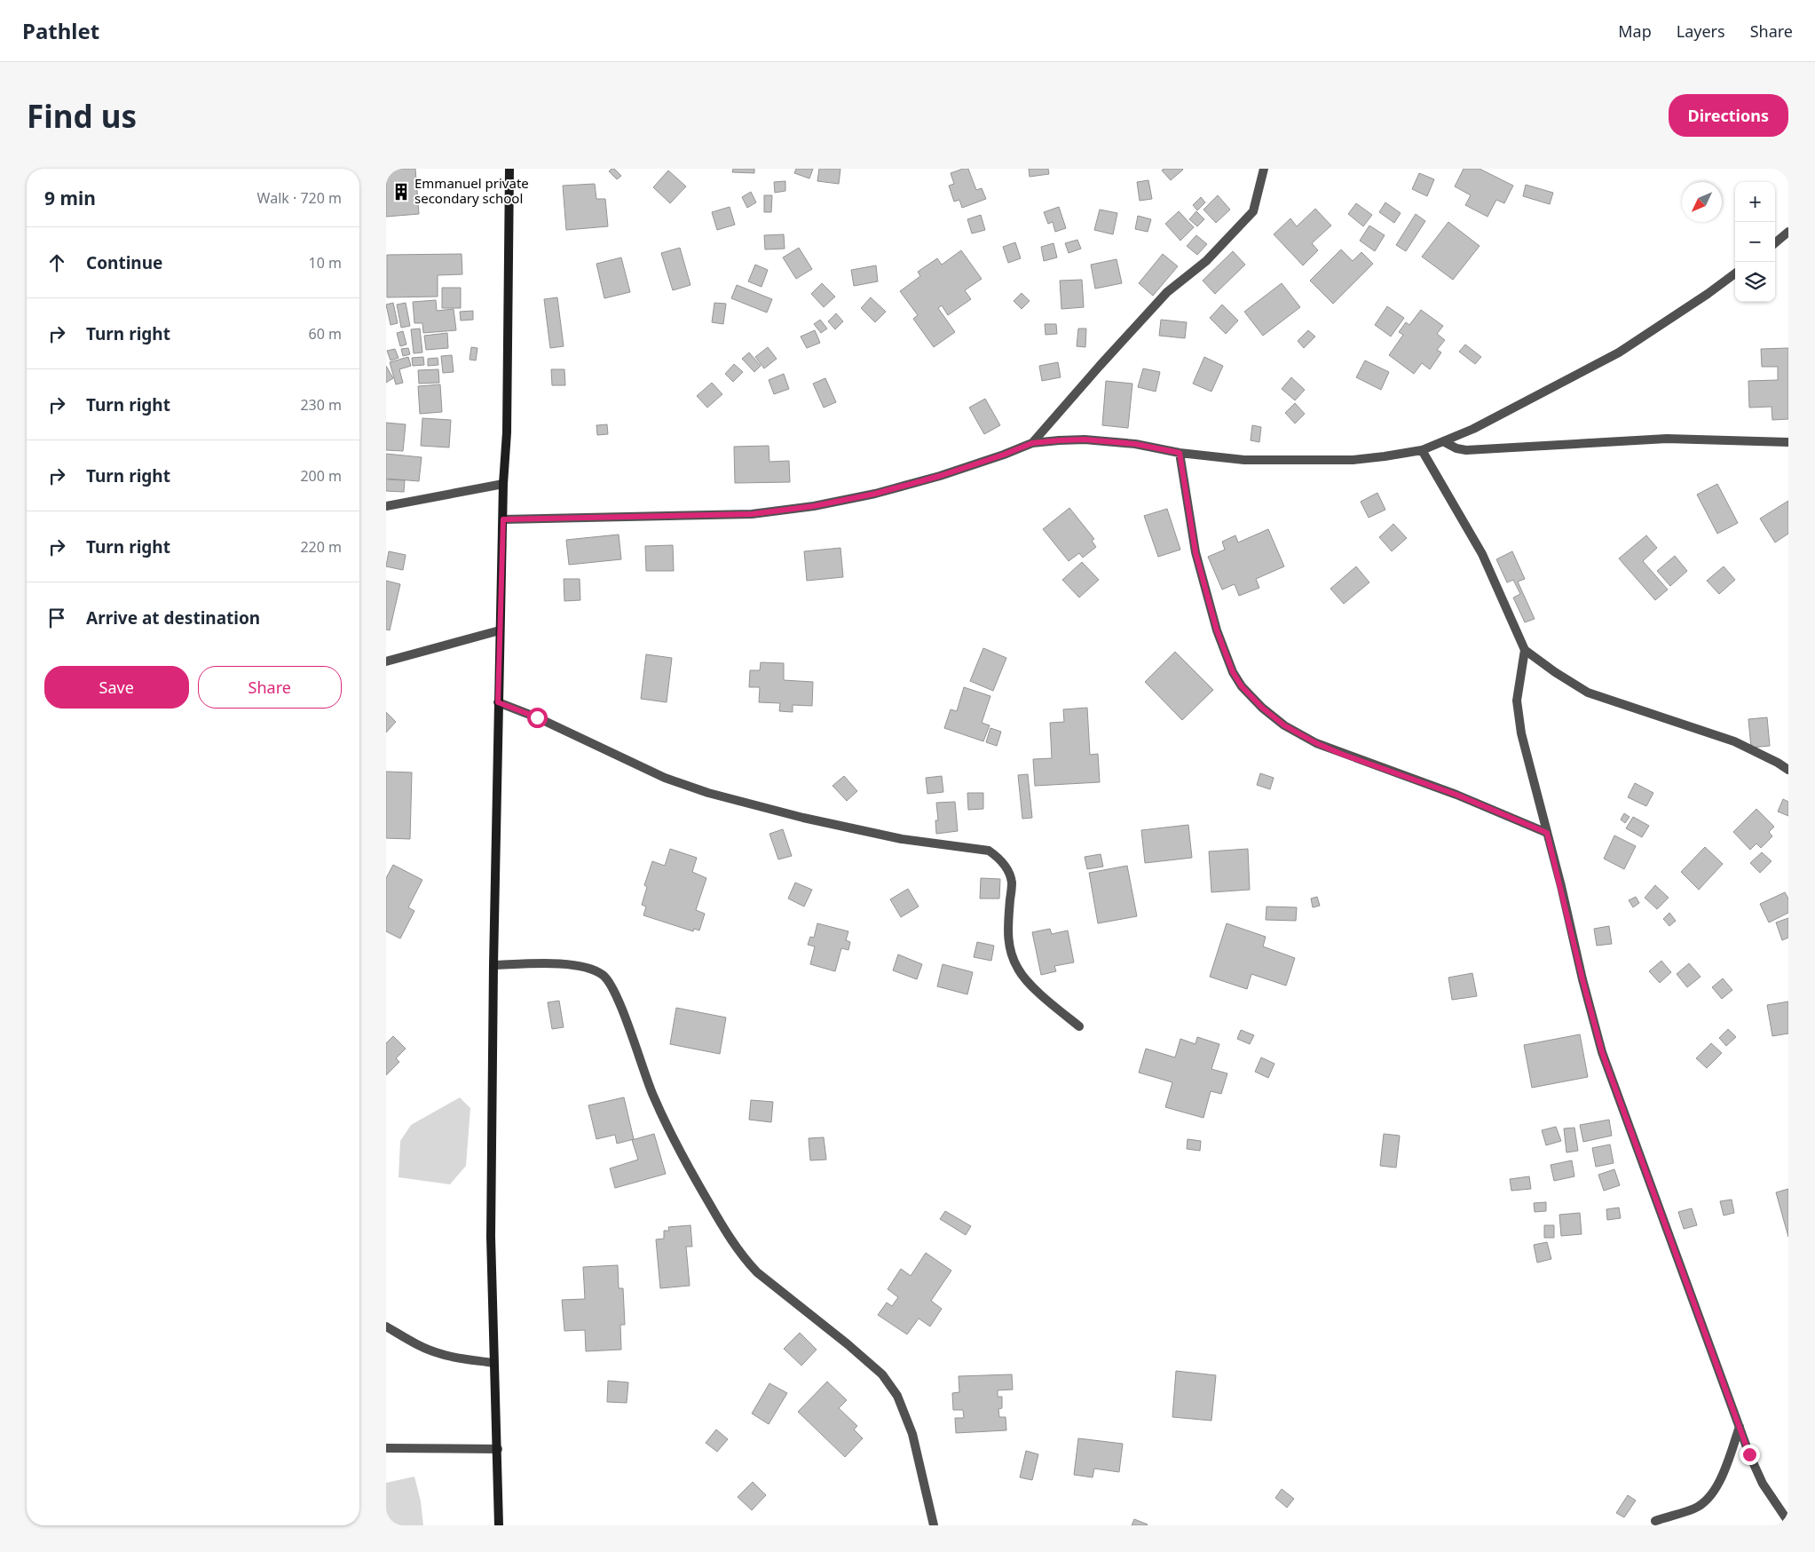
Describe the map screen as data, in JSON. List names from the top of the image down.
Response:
{
  "places": {
    "building": ["Emmanuel private secondary school"]
  },
  "north": "bottom left",
  "page": {
    "header": "Pathlet",
    "nav": ["Map", "Layers", "Share"],
    "buttons": [
      "Directions",
      ["Save", "Share"]
    ],
    "title": "Find us",
    "heading": ["9 min", "Walk · 720 m"],
    "map_buttons": ["+", "−"],
    "list": [
      ["Continue", "10 m"],
      ["Turn right", "60 m"],
      ["Turn right", "230 m"],
      ["Turn right", "200 m"],
      ["Turn right", "220 m"],
      "Arrive at destination"
    ]
  }
}
